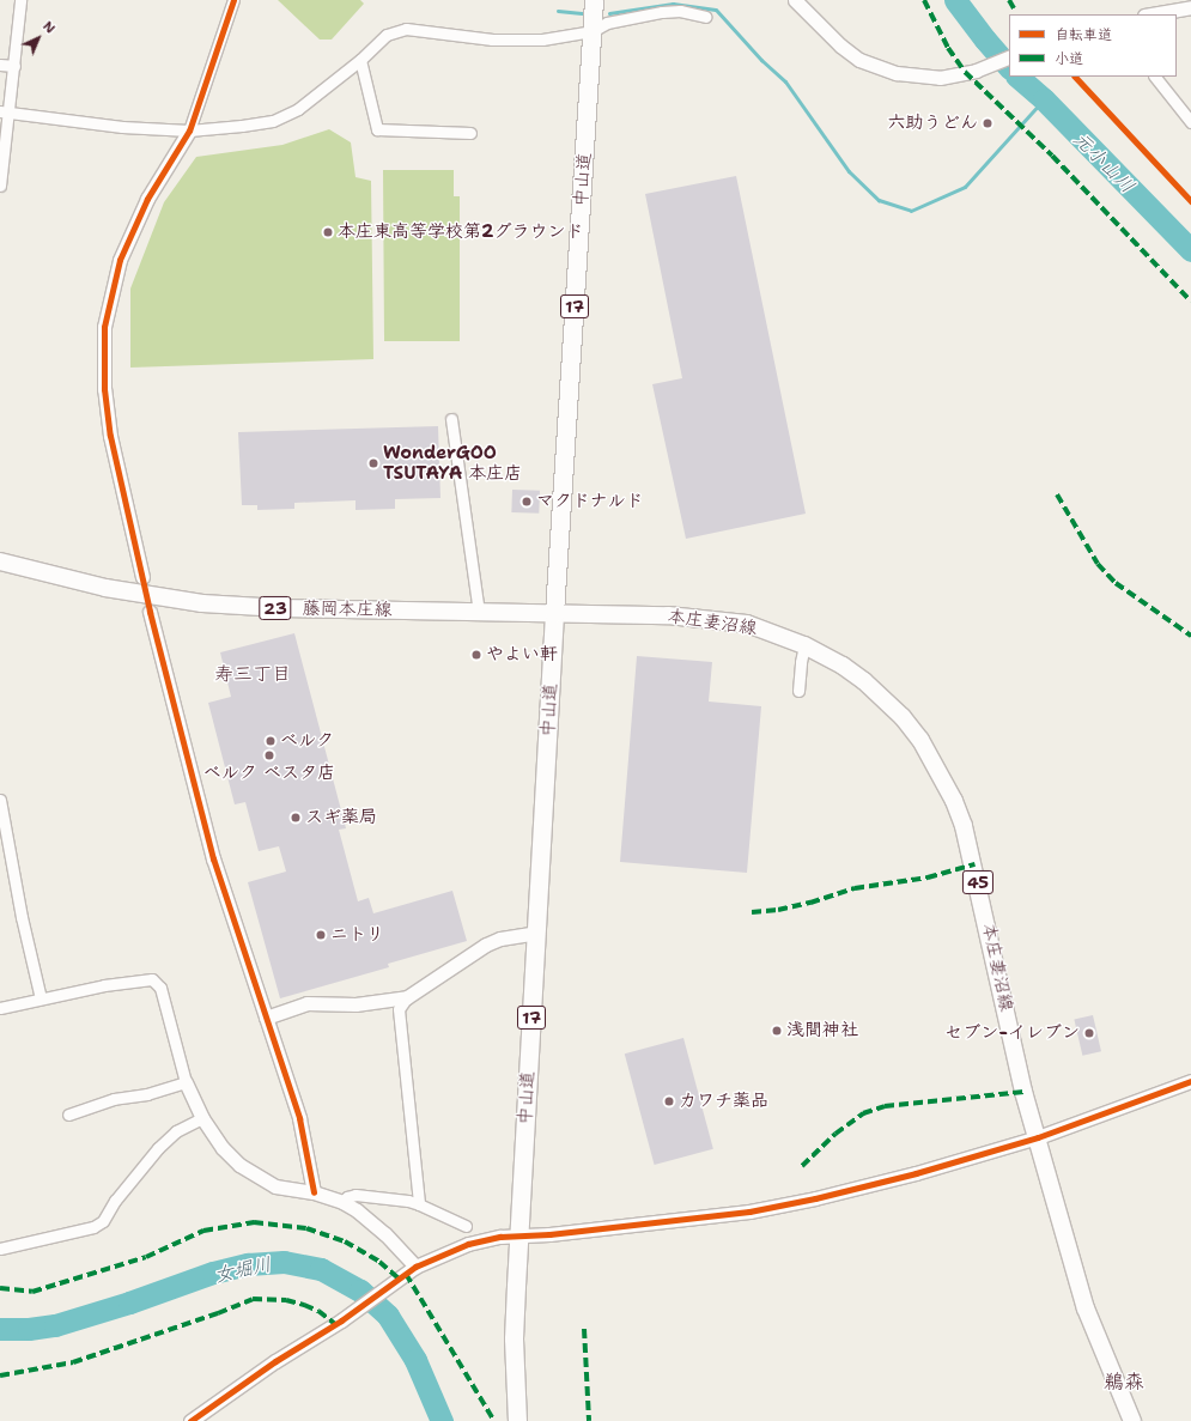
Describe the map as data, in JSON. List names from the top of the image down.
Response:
{
  "streets": {
    "highway": ["中山道", "17"],
    "main road": [
      "23",
      "藤岡本庄線",
      "本庄妻沼線",
      "45"
    ]
  },
  "crossings": [
    ["中山道", "藤岡本庄線"],
    ["中山道", "本庄妻沼線"],
    ["藤岡本庄線", "本庄妻沼線"]
  ],
  "districts": ["寿三丁目", "鵜森"],
  "water": ["元小山川", "女堀川"],
  "places": [
    "六助うどん",
    "本庄東高等学校第2グラウンド",
    "WonderGOO TSUTAYA 本庄店",
    "マクドナルド",
    "やよい軒",
    "ベルク",
    "ベルク ベスタ店",
    "スギ薬局",
    "ニトリ",
    "浅間神社",
    "セブン-イレブン",
    "カワチ薬品"
  ],
  "legend": ["自転車道", "小道"],
  "north": "top right"
}
